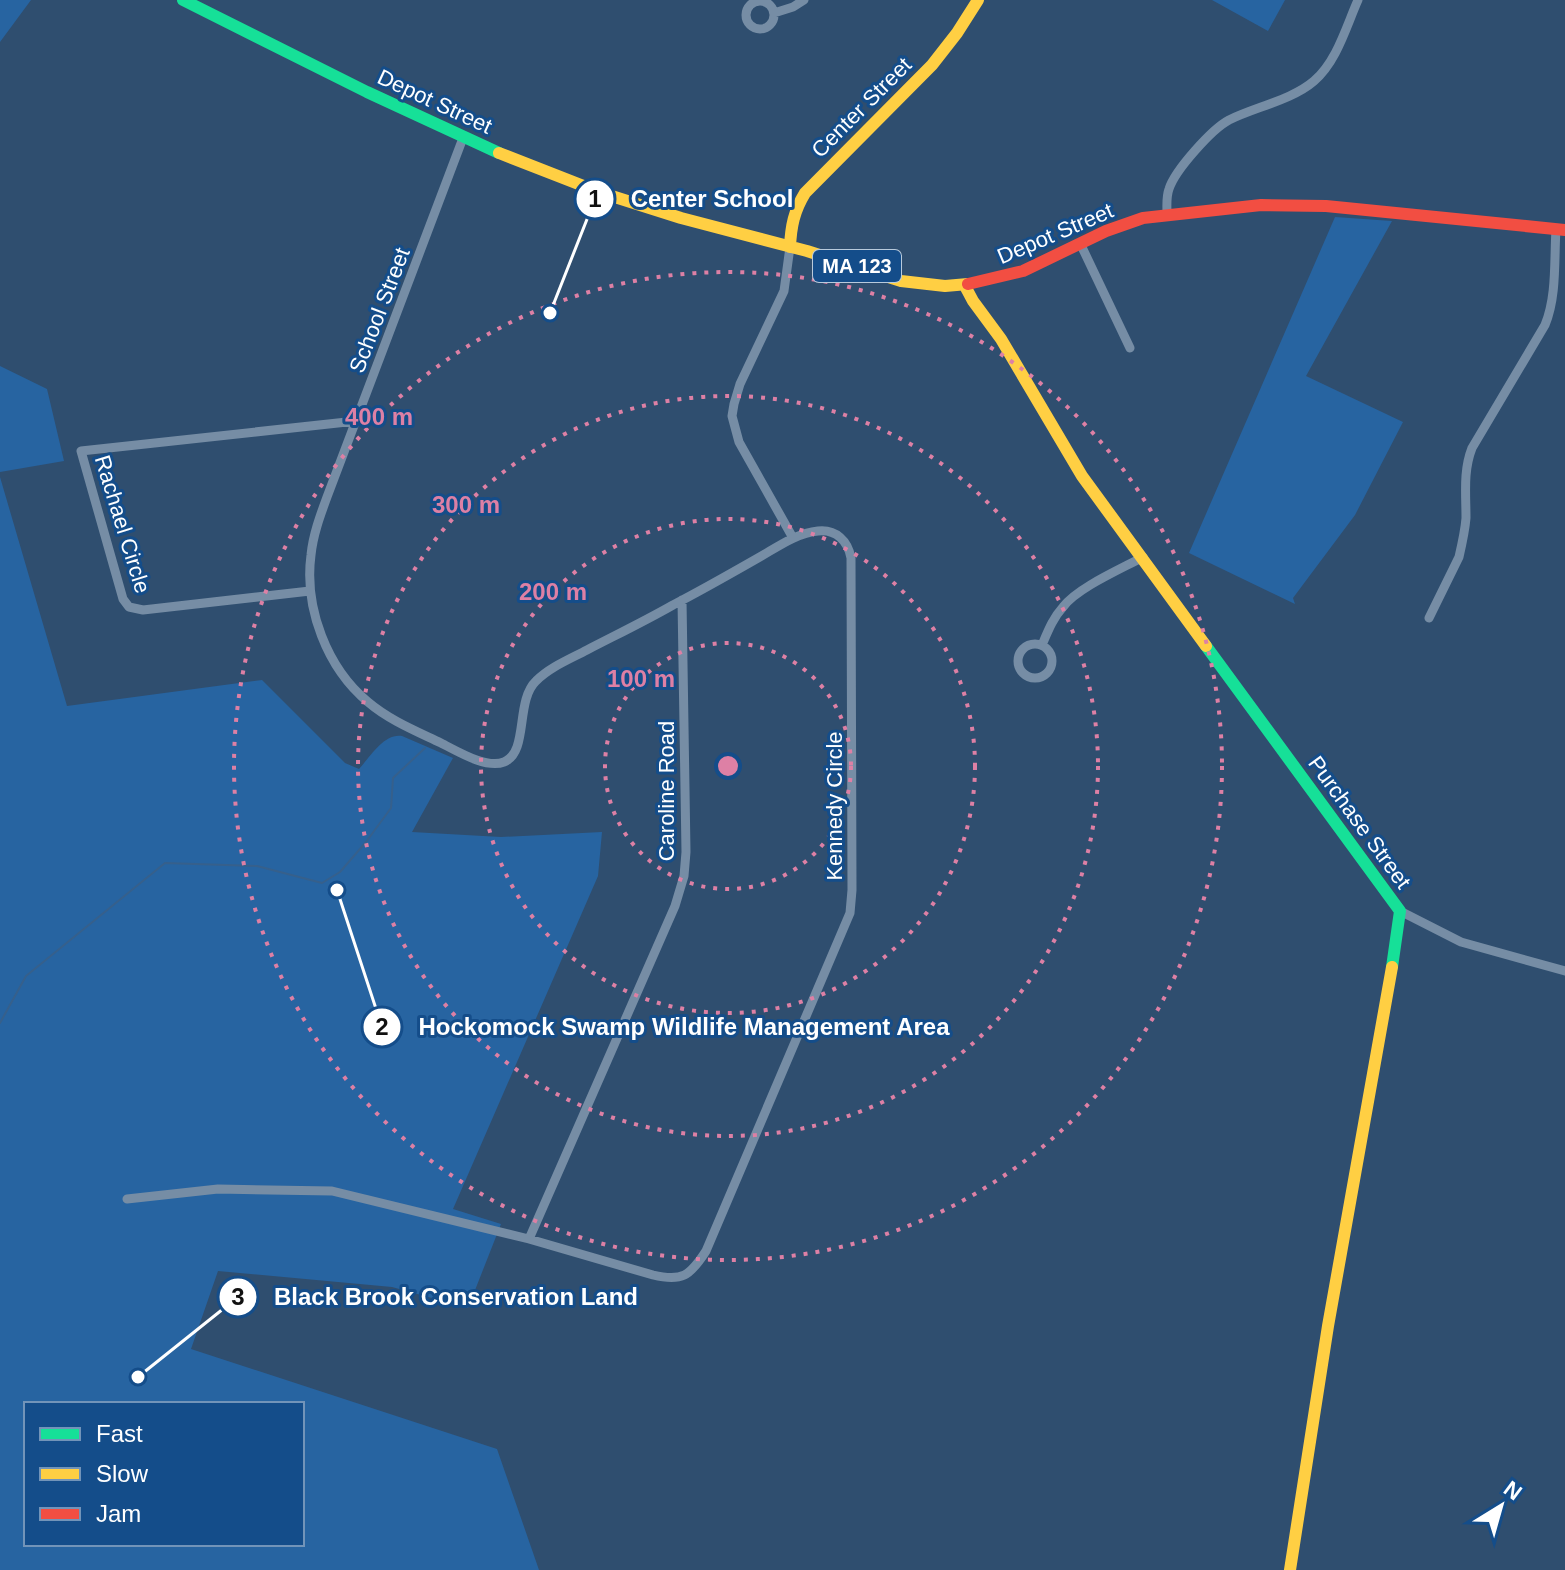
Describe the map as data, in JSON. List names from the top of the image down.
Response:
{
  "streets": {
    "main road": [
      "Depot Street",
      "Center Street",
      "MA 123",
      "Purchase Street"
    ],
    "street": [
      "School Street",
      "Rachael Circle",
      "Caroline Road",
      "Kennedy Circle"
    ]
  },
  "crossings": [
    ["Depot Street", "Center Street"],
    ["Depot Street", "School Street"],
    ["Depot Street", "Purchase Street"],
    ["School Street", "Rachael Circle"],
    ["School Street", "Kennedy Circle"],
    ["Caroline Road", "Kennedy Circle"]
  ],
  "places": ["Center School", "Hockomock Swamp Wildlife Management Area", "Black Brook Conservation Land"],
  "legend": ["Fast", "Slow", "Jam"],
  "north": "top right",
  "rings": [
    "400 m",
    "300 m",
    "200 m",
    "100 m"
  ]
}
